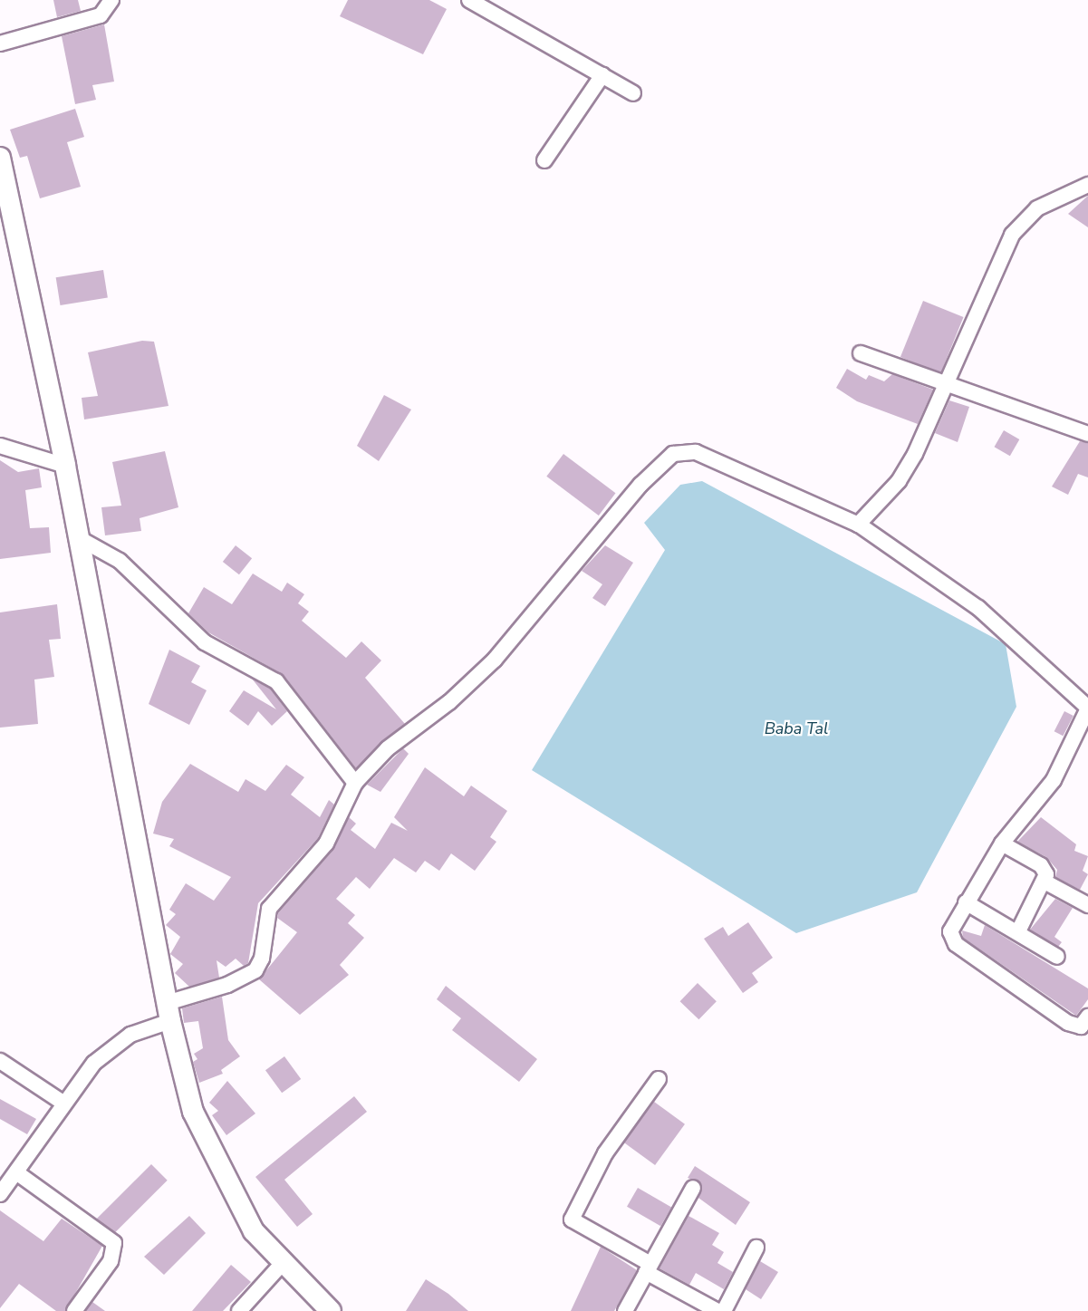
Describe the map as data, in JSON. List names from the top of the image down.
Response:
{
  "water": ["Baba Tal"]
}
